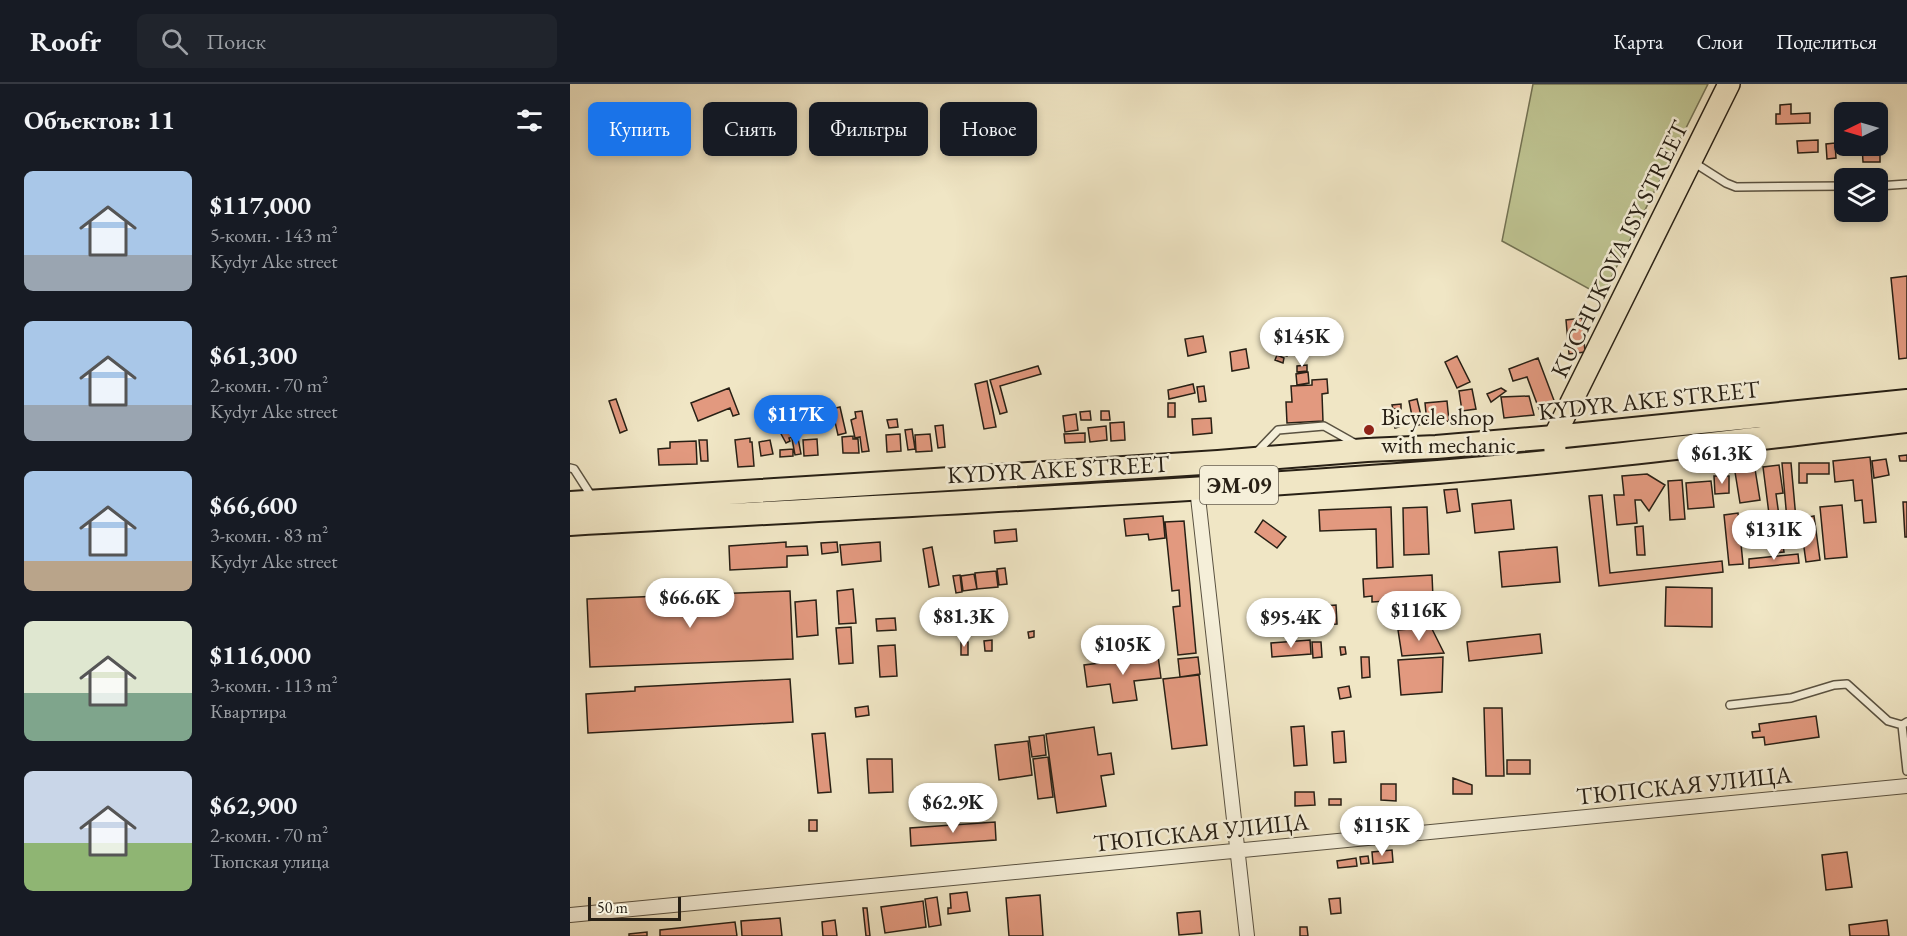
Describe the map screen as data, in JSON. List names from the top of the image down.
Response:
{
  "streets": {
    "highway": ["KYDYR AKE STREET", "ЭМ-09"],
    "main road": ["KUCHUKOVA ISY STREET"],
    "street": ["ТЮПСКАЯ УЛИЦА"]
  },
  "crossings": [
    ["KUCHUKOVA ISY STREET", "KYDYR AKE STREET"]
  ],
  "places": ["Bicycle shop with mechanic"],
  "scale_bar": "50 m",
  "north": "left",
  "page": {
    "header": "Roofr",
    "search": "Поиск",
    "nav": ["Карта", "Слои", "Поделиться"],
    "heading": "Объектов: 11",
    "chip": [
      "Купить",
      "Снять",
      "Фильтры",
      "Новое"
    ],
    "list": [
      {
        "name": "$117,000",
        "note": "5-комн. · 143 m² · Kydyr Ake street"
      },
      {
        "name": "$61,300",
        "note": "2-комн. · 70 m² · Kydyr Ake street"
      },
      {
        "name": "$66,600",
        "note": "3-комн. · 83 m² · Kydyr Ake street"
      },
      {
        "name": "$116,000",
        "note": "3-комн. · 113 m² · Квартира"
      },
      {
        "name": "$62,900",
        "note": "2-комн. · 70 m² · Тюпская улица"
      }
    ],
    "price": [
      "$145K",
      "$117K",
      "$61.3K",
      "$131K",
      "$66.6K",
      "$116K",
      "$81.3K",
      "$95.4K",
      "$105K",
      "$62.9K",
      "$115K"
    ],
    "scale": "50 m"
  }
}
